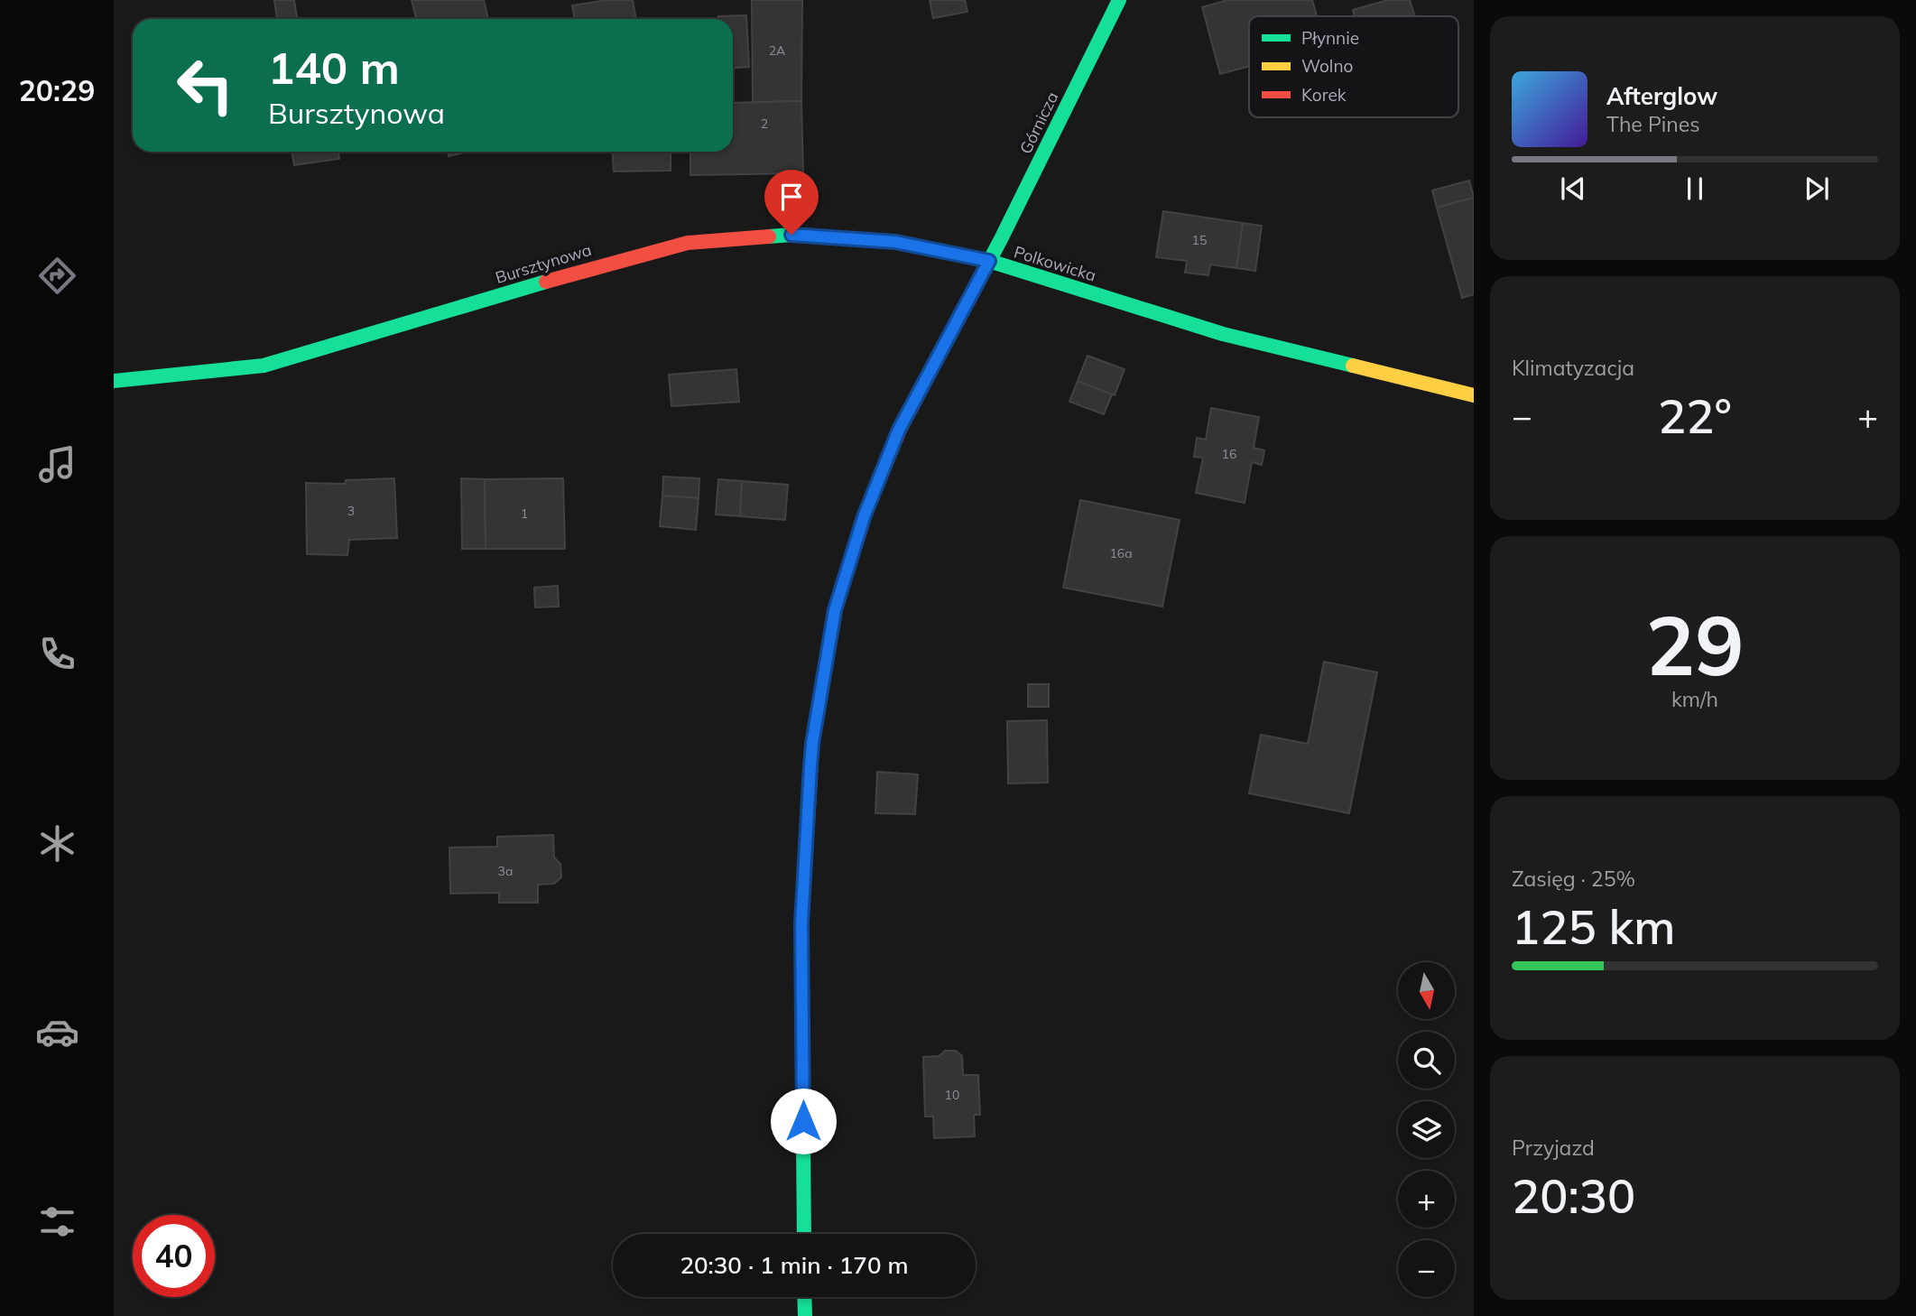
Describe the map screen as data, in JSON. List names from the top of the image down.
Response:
{
  "streets": {
    "street": ["Górnicza", "Bursztynowa", "Polkowicka"]
  },
  "crossings": [
    ["Górnicza", "Bursztynowa"],
    ["Górnicza", "Polkowicka"],
    ["Bursztynowa", "Polkowicka"]
  ],
  "house_numbers": [
    "2A",
    "2",
    "15",
    "16",
    "3",
    "1",
    "16a",
    "3a",
    "10"
  ],
  "legend": ["Płynnie", "Wolno", "Korek"],
  "north": "bottom",
  "page": {
    "tabs": "20:29",
    "turn": ["140 m", "Bursztynowa"],
    "song": ["Afterglow", "The Pines"],
    "tile": [
      "Klimatyzacja",
      ["29", "km/h"],
      ["Zasięg · 25%", "125 km"],
      ["Przyjazd", "20:30"]
    ],
    "heat": ["−", "22°", "+"],
    "map_buttons": ["+", "−"],
    "limit": "40",
    "trip": "20:30 · 1 min · 170 m"
  }
}
